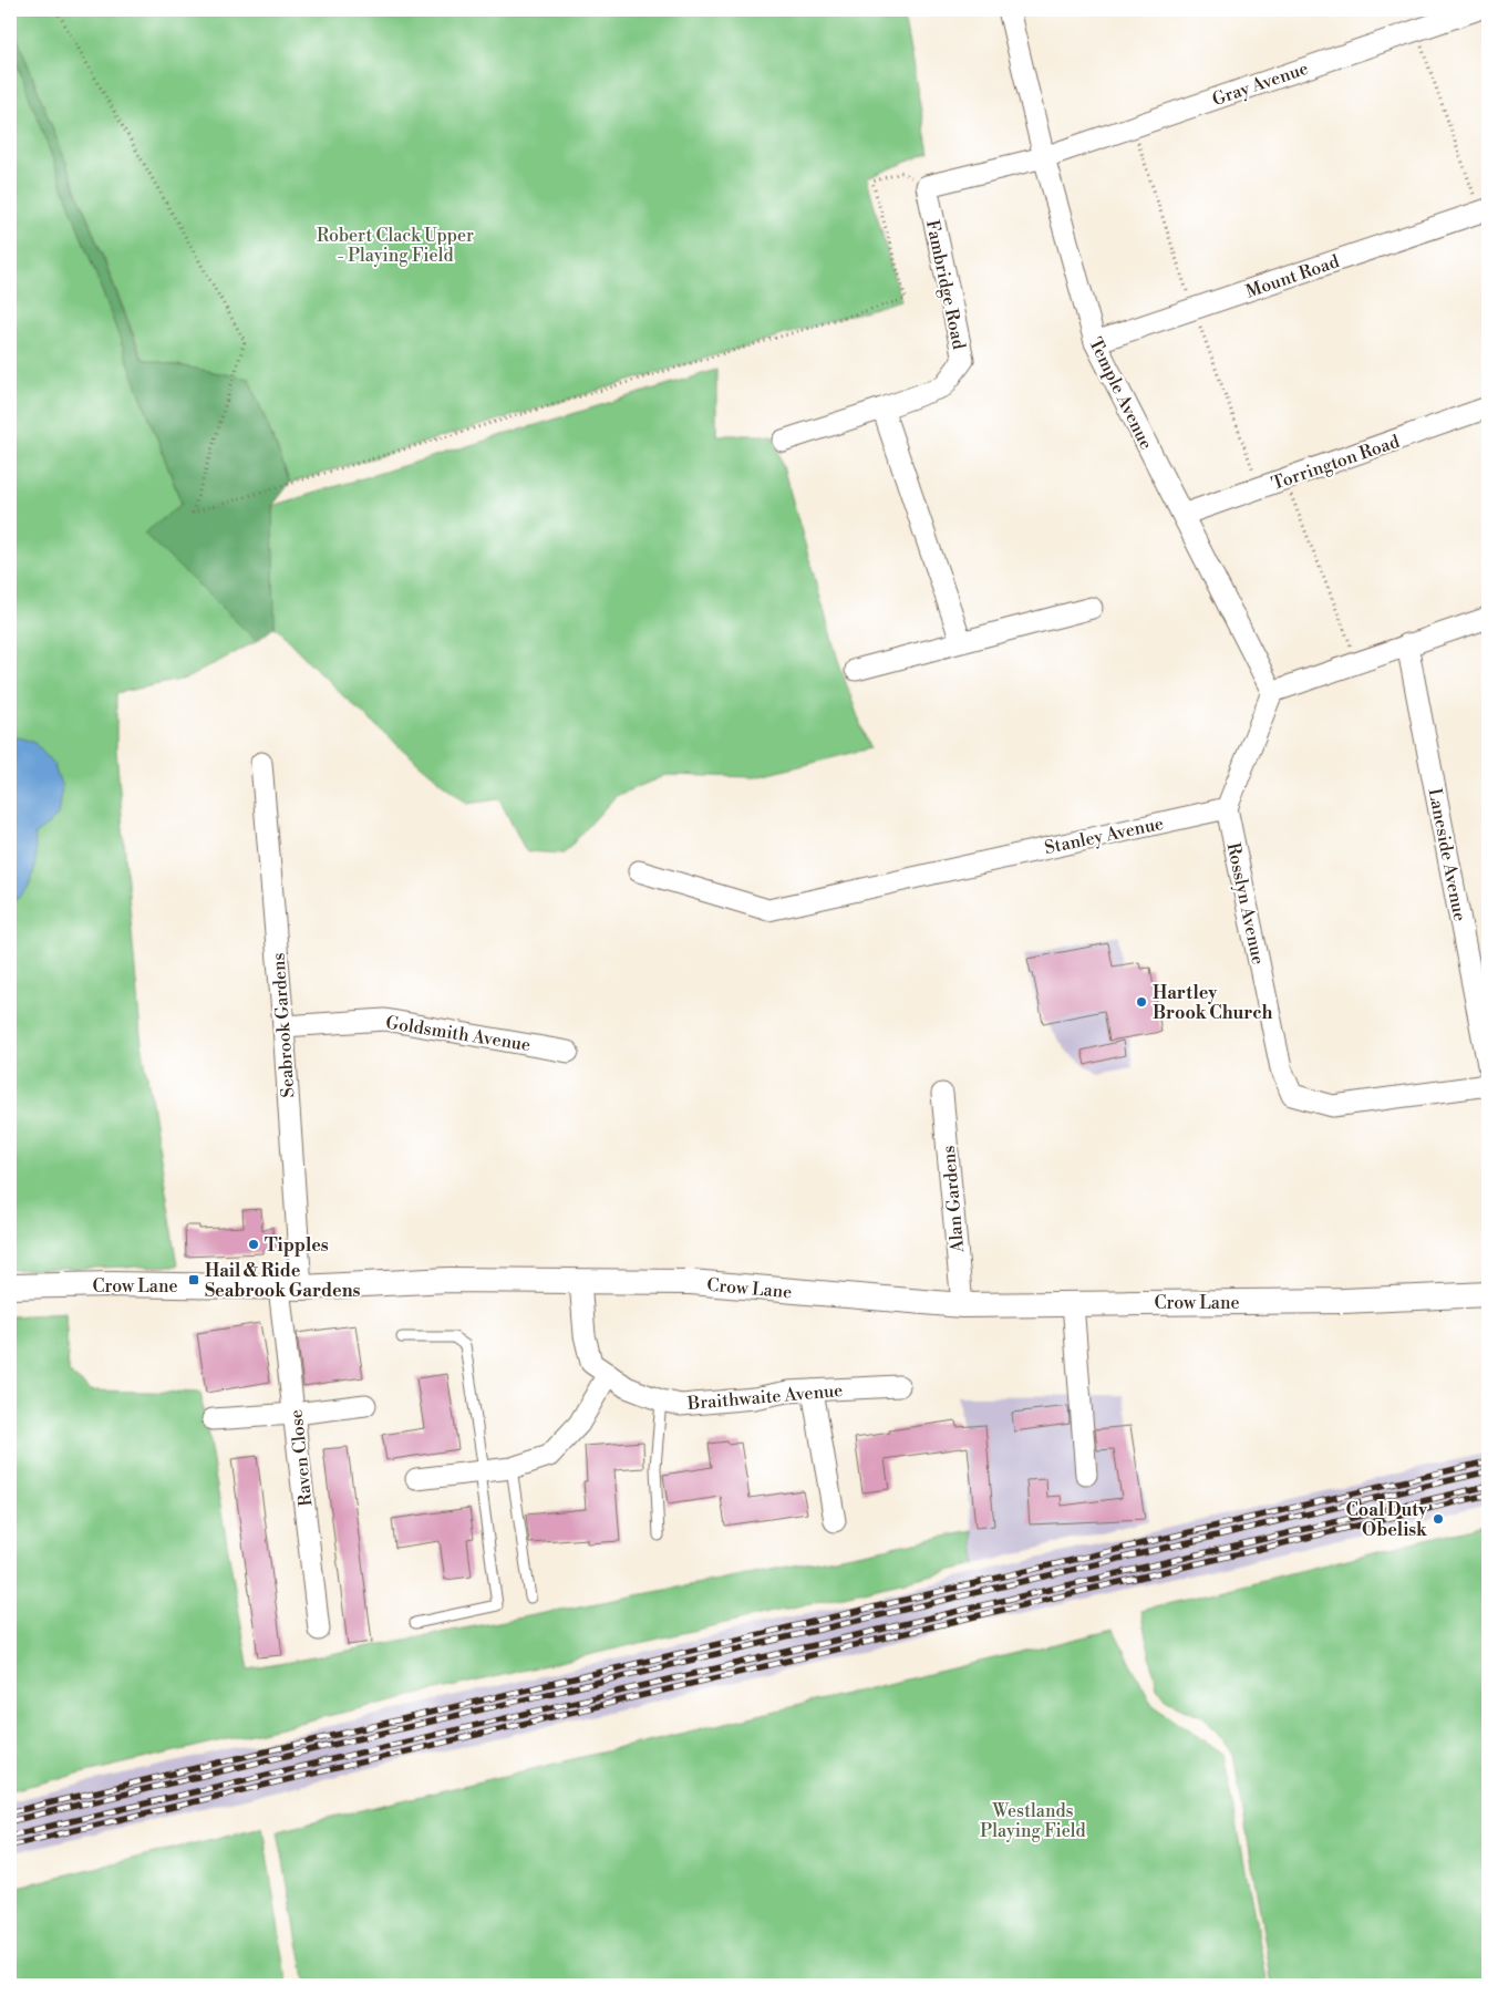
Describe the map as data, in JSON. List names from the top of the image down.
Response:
{
  "streets": {
    "street": [
      "Gray Avenue",
      "Mount Road",
      "Fambridge Road",
      "Temple Avenue",
      "Torrington Road",
      "Stanley Avenue",
      "Laneside Avenue",
      "Rosslyn Avenue",
      "Seabrook Gardens",
      "Goldsmith Avenue",
      "Alan Gardens",
      "Crow Lane",
      "Braithwaite Avenue",
      "Raven Close"
    ]
  },
  "crossings": [
    ["Gray Avenue", "Temple Avenue"],
    ["Mount Road", "Temple Avenue"],
    ["Temple Avenue", "Torrington Road"],
    ["Stanley Avenue", "Rosslyn Avenue"],
    ["Seabrook Gardens", "Goldsmith Avenue"],
    ["Seabrook Gardens", "Crow Lane"],
    ["Seabrook Gardens", "Raven Close"],
    ["Alan Gardens", "Crow Lane"],
    ["Crow Lane", "Braithwaite Avenue"],
    ["Crow Lane", "Raven Close"]
  ],
  "parks": ["Robert Clack Upper - Playing Field", "Westlands Playing Field"],
  "places": {
    "other": ["Hartley Brook Church", "Tipples", "Coal Duty Obelisk"],
    "transit": ["Hail & Ride Seabrook Gardens"]
  }
}
